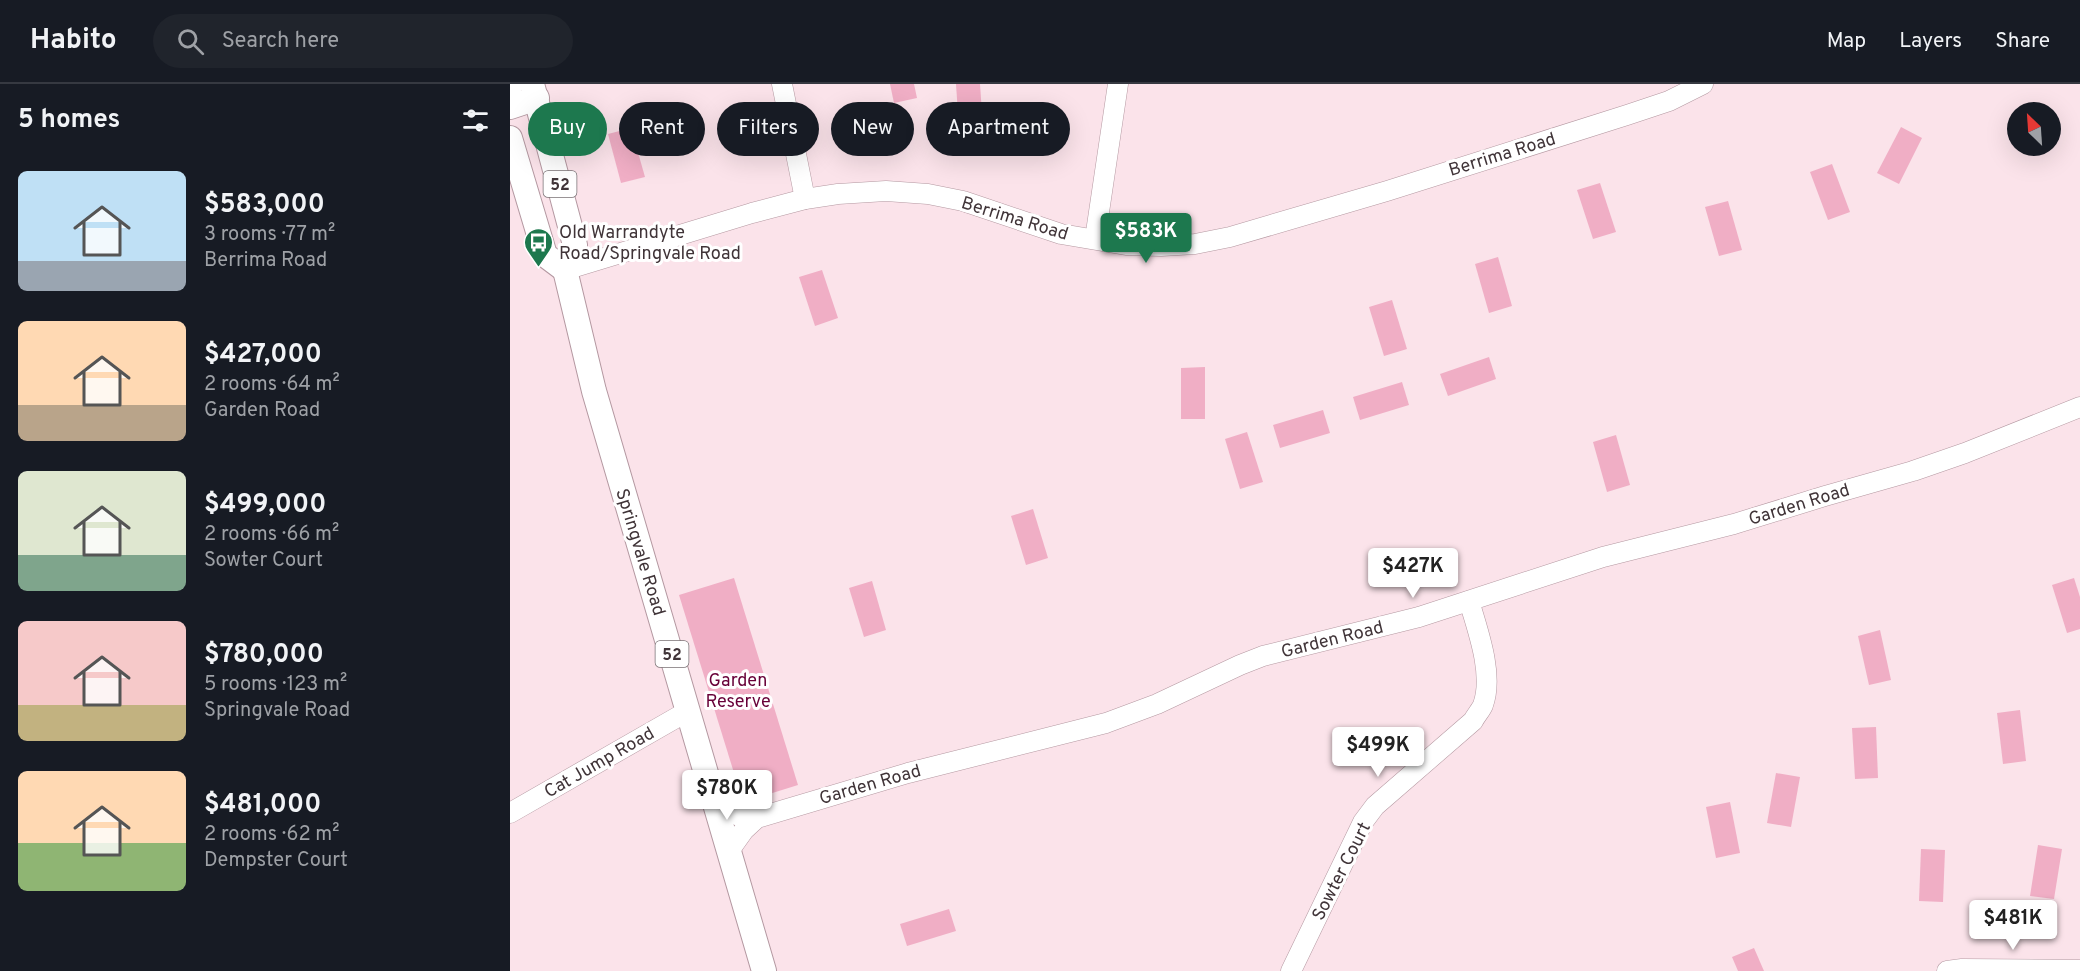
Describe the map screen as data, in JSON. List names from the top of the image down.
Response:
{
  "streets": {
    "main road": ["52", "Springvale Road"],
    "street": [
      "Berrima Road",
      "Garden Road",
      "Cat Jump Road",
      "Sowter Court"
    ]
  },
  "crossings": [
    ["Berrima Road", "52"],
    ["Berrima Road", "Springvale Road"],
    ["52", "Springvale Road"],
    ["Garden Road", "Sowter Court"],
    ["Springvale Road", "Cat Jump Road"]
  ],
  "parks": ["Garden Reserve"],
  "places": {
    "bus stop": ["Old Warrandyte Road/Springvale Road"]
  },
  "north": "top left",
  "page": {
    "header": "Habito",
    "search": "Search here",
    "nav": ["Map", "Layers", "Share"],
    "heading": "5 homes",
    "chip": [
      "Buy",
      "Rent",
      "Filters",
      "New",
      "Apartment"
    ],
    "list": [
      {
        "name": "$583,000",
        "note": "3 rooms · 77 m² · Berrima Road"
      },
      {
        "name": "$427,000",
        "note": "2 rooms · 64 m² · Garden Road"
      },
      {
        "name": "$499,000",
        "note": "2 rooms · 66 m² · Sowter Court"
      },
      {
        "name": "$780,000",
        "note": "5 rooms · 123 m² · Springvale Road"
      },
      {
        "name": "$481,000",
        "note": "2 rooms · 62 m² · Dempster Court"
      }
    ],
    "price": [
      "$583K",
      "$427K",
      "$499K",
      "$780K",
      "$481K"
    ]
  }
}
